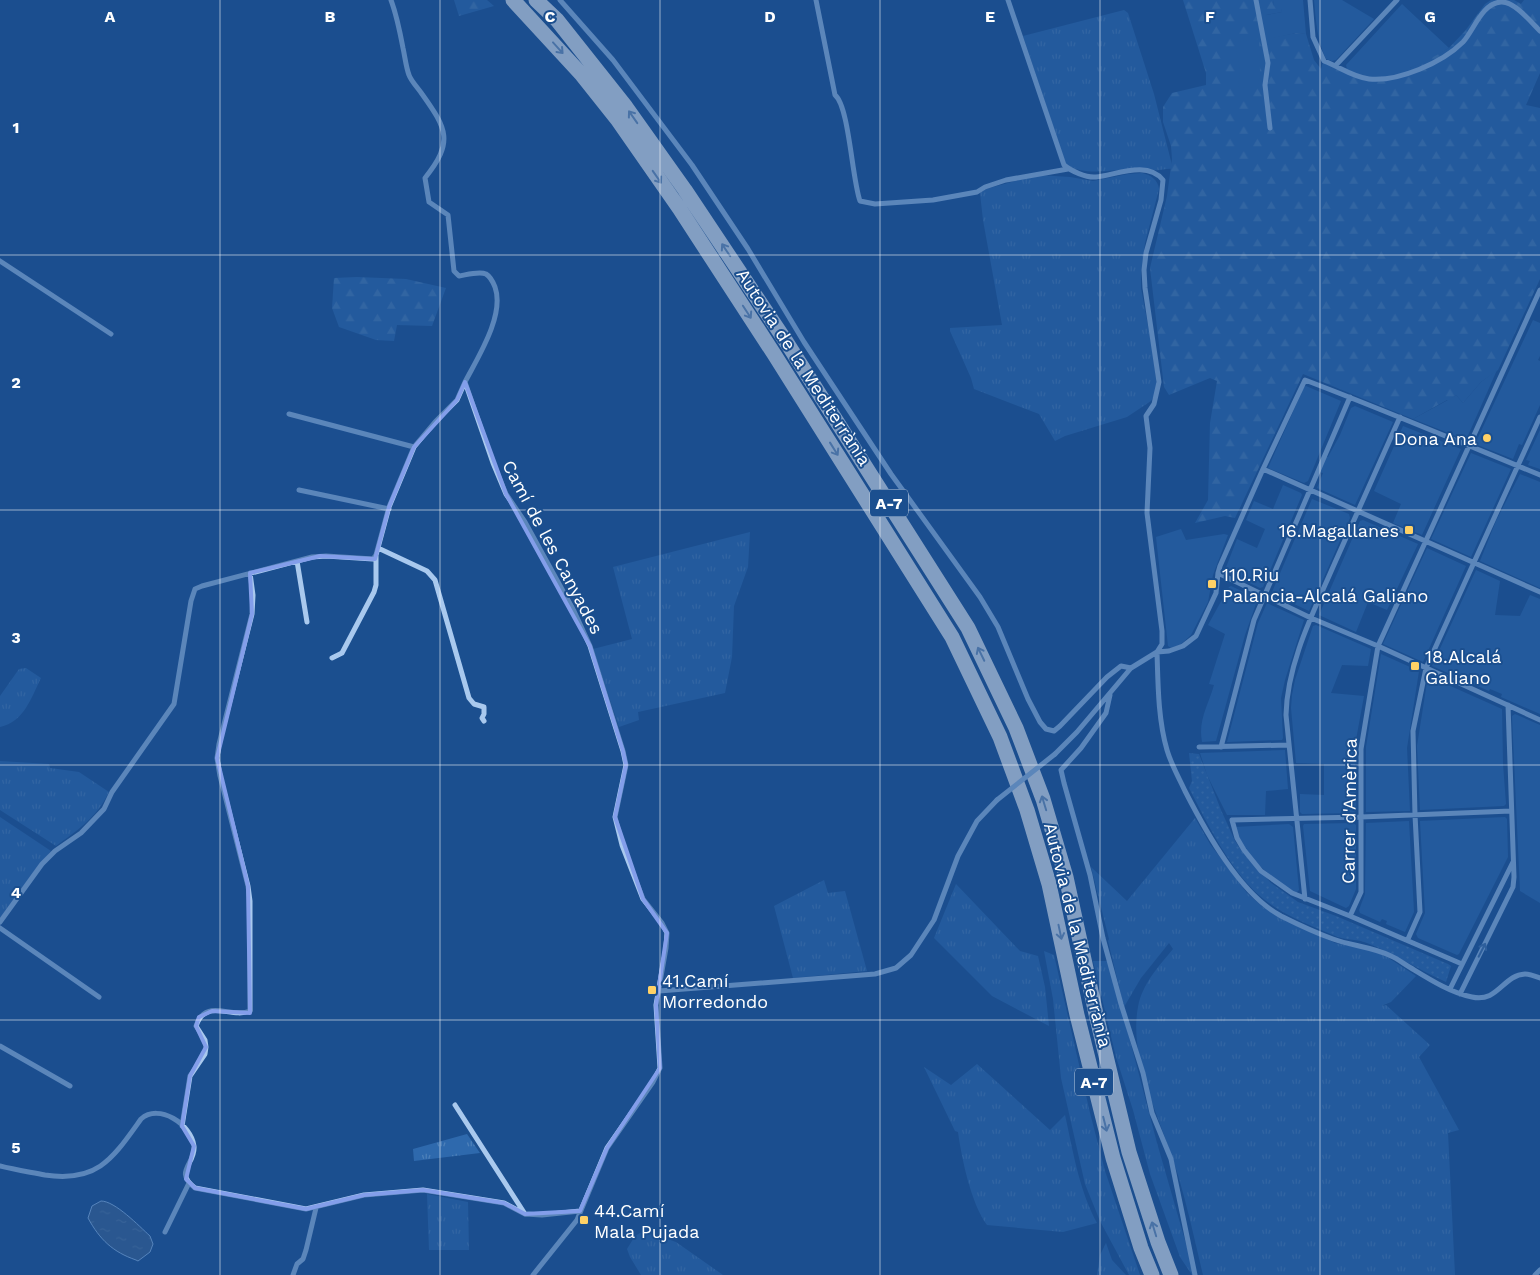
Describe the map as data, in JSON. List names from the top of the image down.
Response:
{
  "streets": {
    "highway": ["Autovia de la Mediterrània", "A-7"],
    "street": ["Camí de les Canyades", "Carrer d'Amèrica"]
  },
  "places": {
    "other": ["Dona Ana"],
    "transit": [
      "16.Magallanes",
      "110.Riu Palancia-Alcalá Galiano",
      "18.Alcalá Galiano",
      "41.Camí Morredondo",
      "44.Camí Mala Pujada"
    ]
  },
  "grid": {
    "columns": [
      "A",
      "B",
      "C",
      "D",
      "E",
      "F",
      "G"
    ],
    "rows": [
      "1",
      "2",
      "3",
      "4",
      "5"
    ]
  }
}
